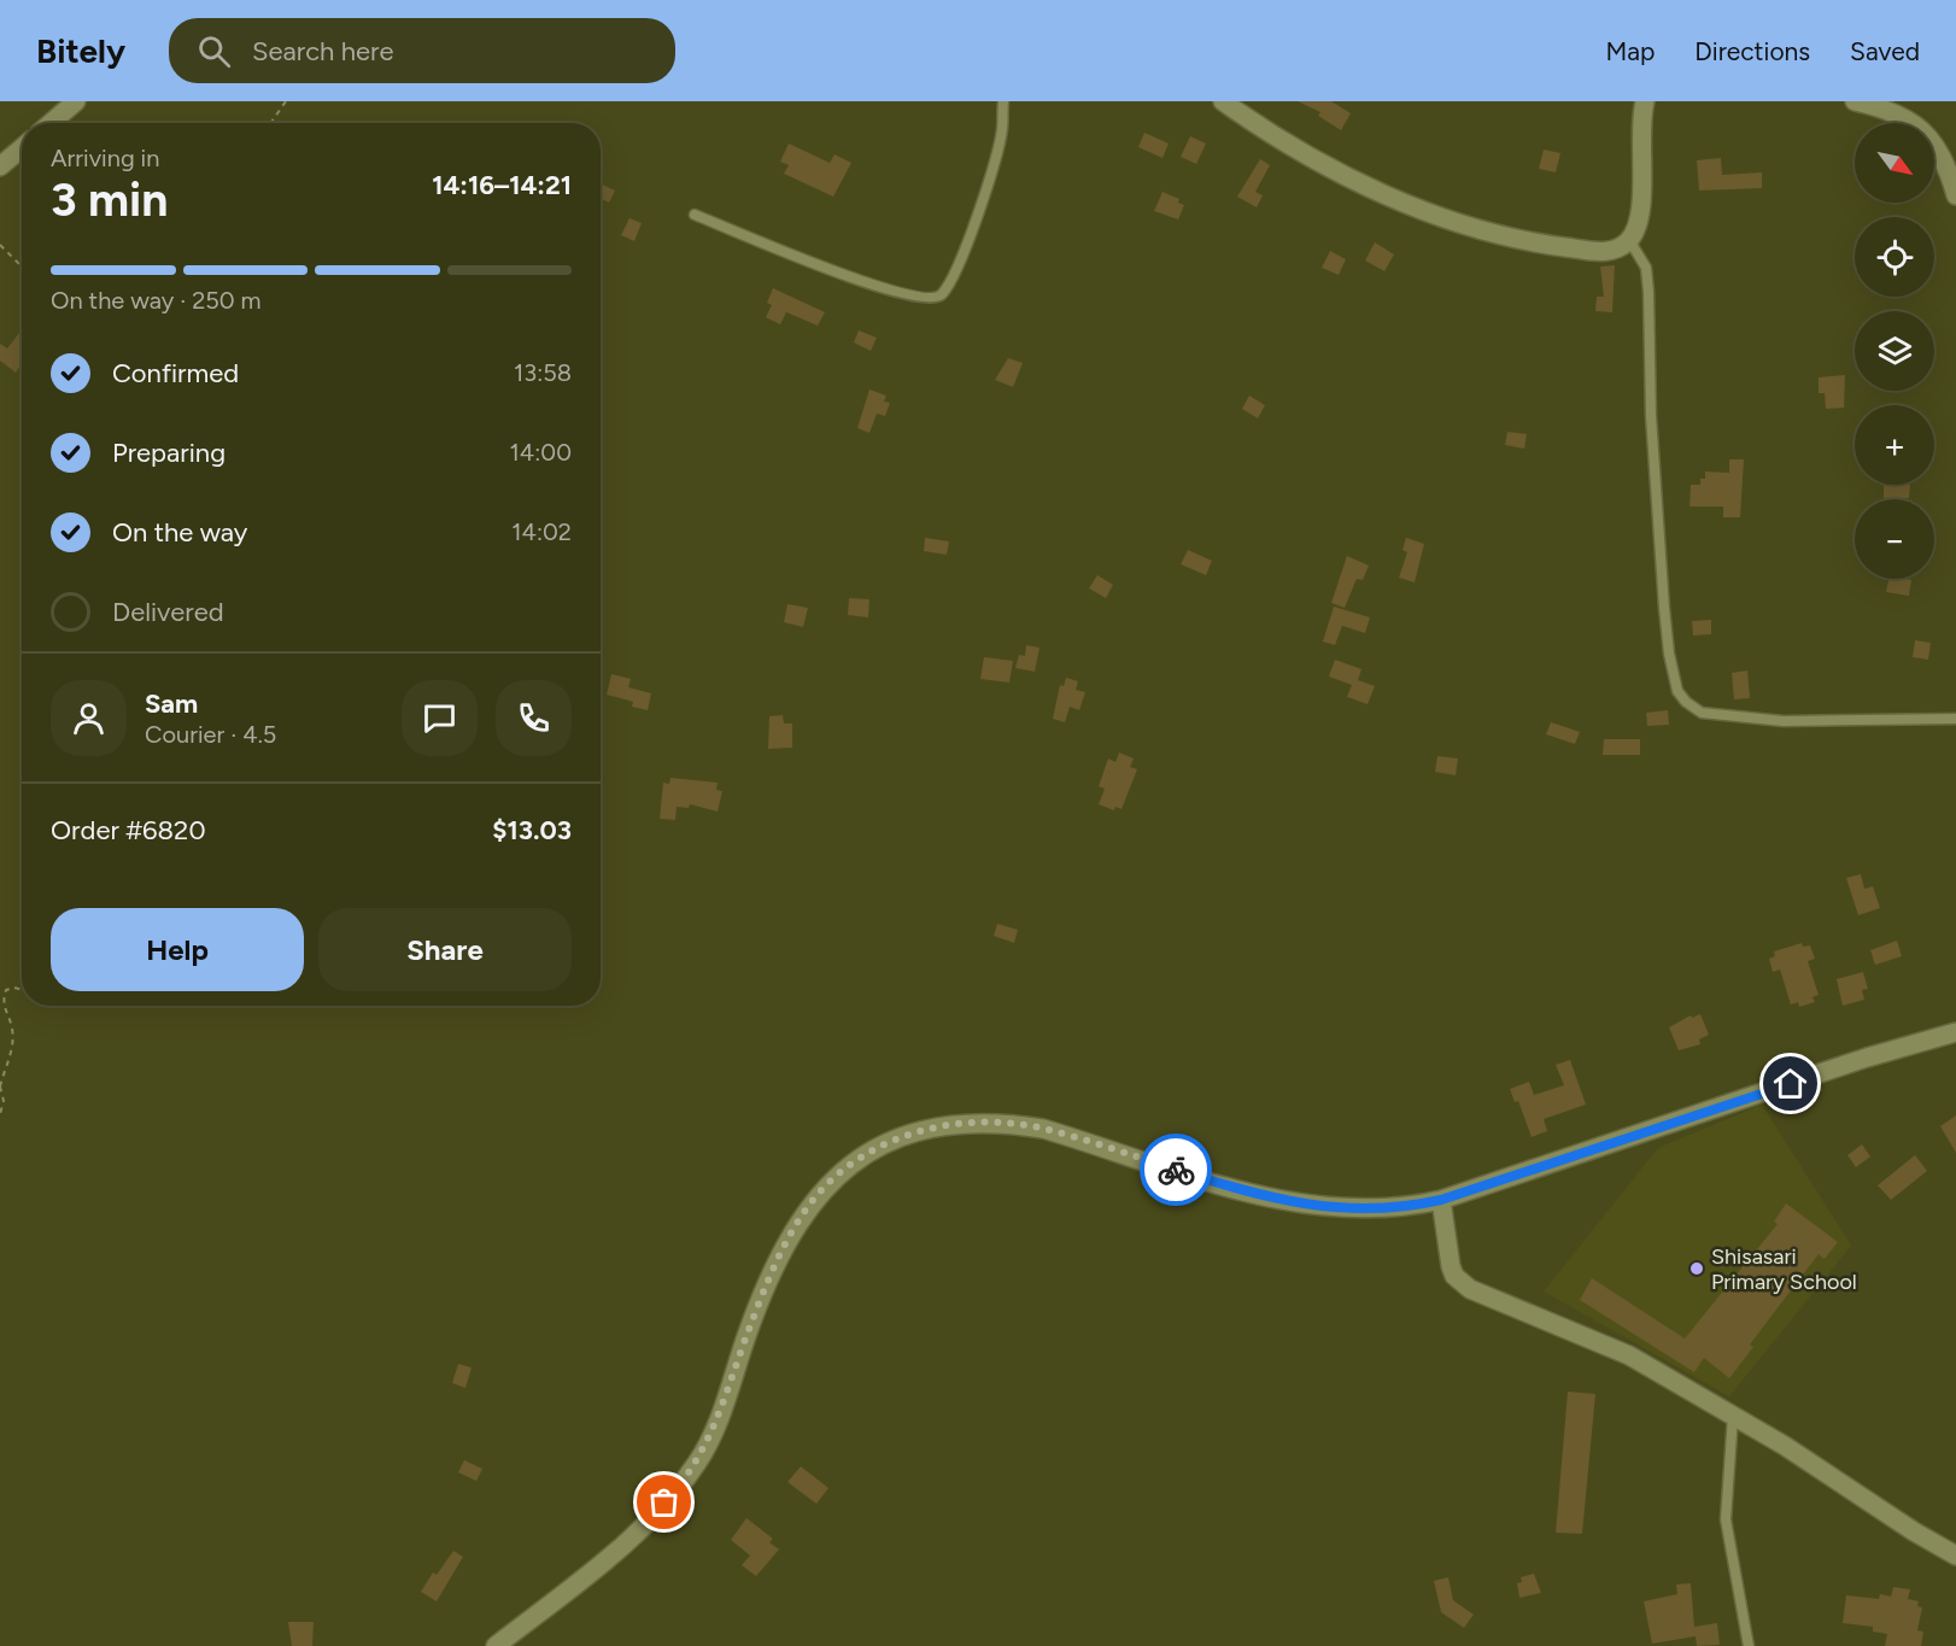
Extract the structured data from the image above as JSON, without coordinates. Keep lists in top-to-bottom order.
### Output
{
  "places": ["Shisasari Primary School"],
  "north": "bottom right",
  "page": {
    "header": "Bitely",
    "search": "Search here",
    "nav": ["Map", "Directions", "Saved"],
    "map_buttons": ["+", "−"],
    "heading": ["3 min", "Arriving in", "14:16–14:21"],
    "panel": [
      "Sam",
      "Courier · 4.5",
      "Order #6820",
      "$13.03"
    ],
    "bar": "On the way · 250 m",
    "list": [
      ["Confirmed", "13:58"],
      ["Preparing", "14:00"],
      ["On the way", "14:02"],
      "Delivered"
    ],
    "buttons": ["Help", "Share"]
  }
}
